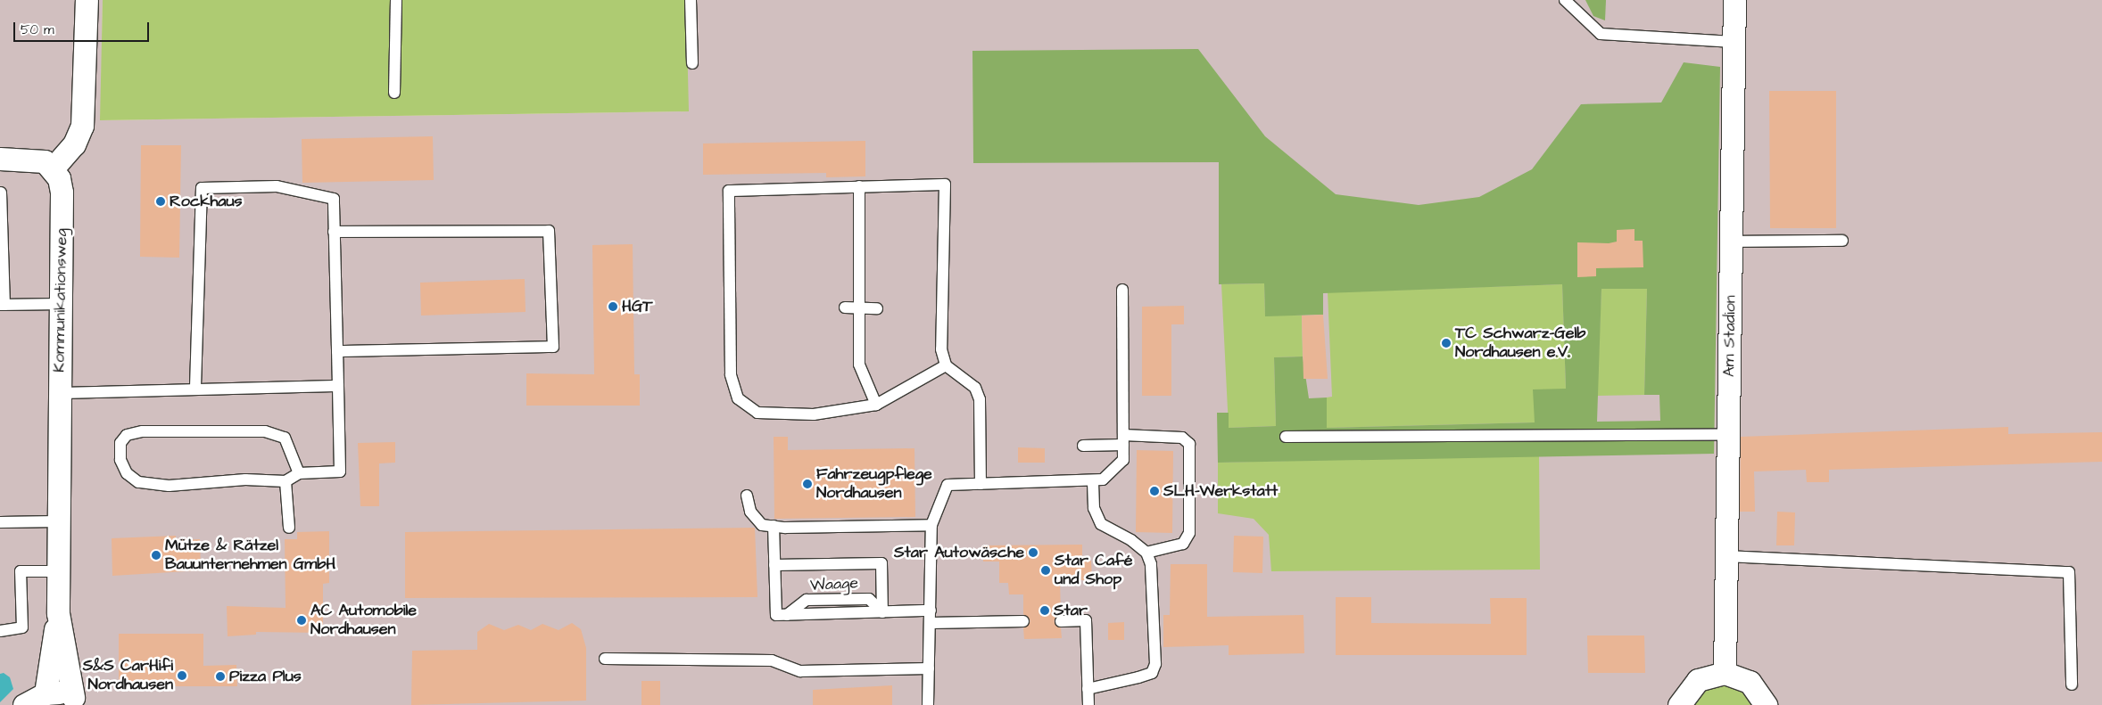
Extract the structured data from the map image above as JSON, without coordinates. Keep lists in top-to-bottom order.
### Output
{
  "streets": {
    "street": ["Kommunikationsweg", "Am Stadion"]
  },
  "places": [
    "Rockhaus",
    "HGT",
    "TC Schwarz-Gelb Nordhausen e.V.",
    "Fahrzeugpflege Nordhausen",
    "SLH-Werkstatt",
    "Star Autowäsche",
    "Mütze & Rätzel Bauunternehmen GmbH",
    "Star Café und Shop",
    "Star",
    "AC Automobile Nordhausen",
    "S&S CarHifi Nordhausen",
    "Pizza Plus"
  ],
  "scale_bar": "50 m"
}
